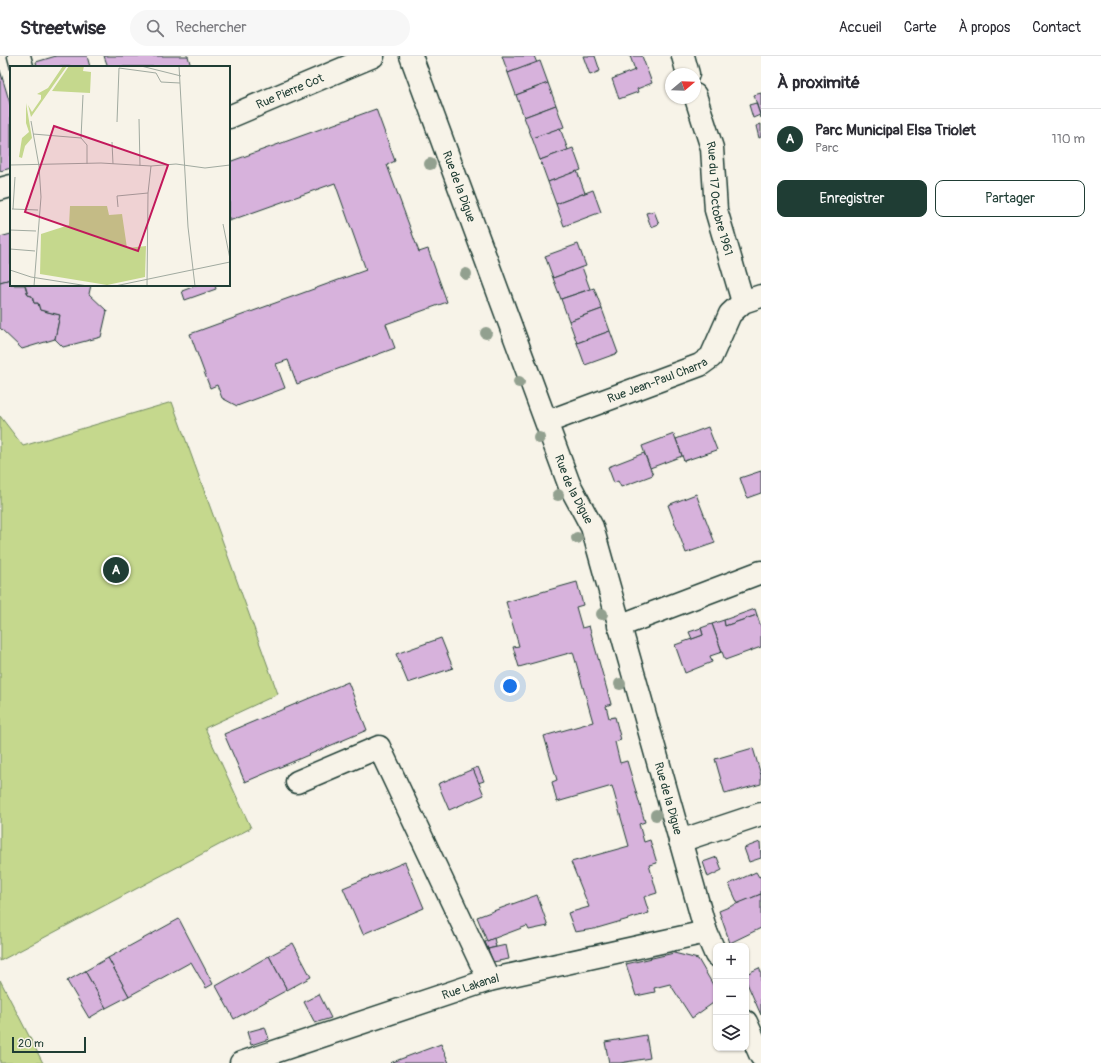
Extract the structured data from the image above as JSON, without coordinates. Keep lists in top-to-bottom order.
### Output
{
  "streets": {
    "street": [
      "Rue Pierre Cot",
      "Rue de la Digue",
      "Rue du 17 Octobre 1961",
      "Rue Jean-Paul Charra",
      "Rue Lakanal"
    ]
  },
  "crossings": [
    ["Rue de la Digue", "Rue Jean-Paul Charra"],
    ["Rue de la Digue", "Rue Lakanal"],
    ["Rue du 17 Octobre 1961", "Rue Jean-Paul Charra"]
  ],
  "scale_bar": "20 m",
  "north": "right",
  "page": {
    "header": "Streetwise",
    "search": "Rechercher",
    "nav": [
      "Accueil",
      "Carte",
      "À propos",
      "Contact"
    ],
    "heading": "À proximité",
    "list": [
      {
        "mark": "A",
        "name": "Parc Municipal Elsa Triolet",
        "note": "Parc",
        "value": "110 m"
      }
    ],
    "buttons": ["Enregistrer", "Partager"],
    "pins": "A",
    "map_buttons": ["+", "−"],
    "scale": "20 m"
  }
}
